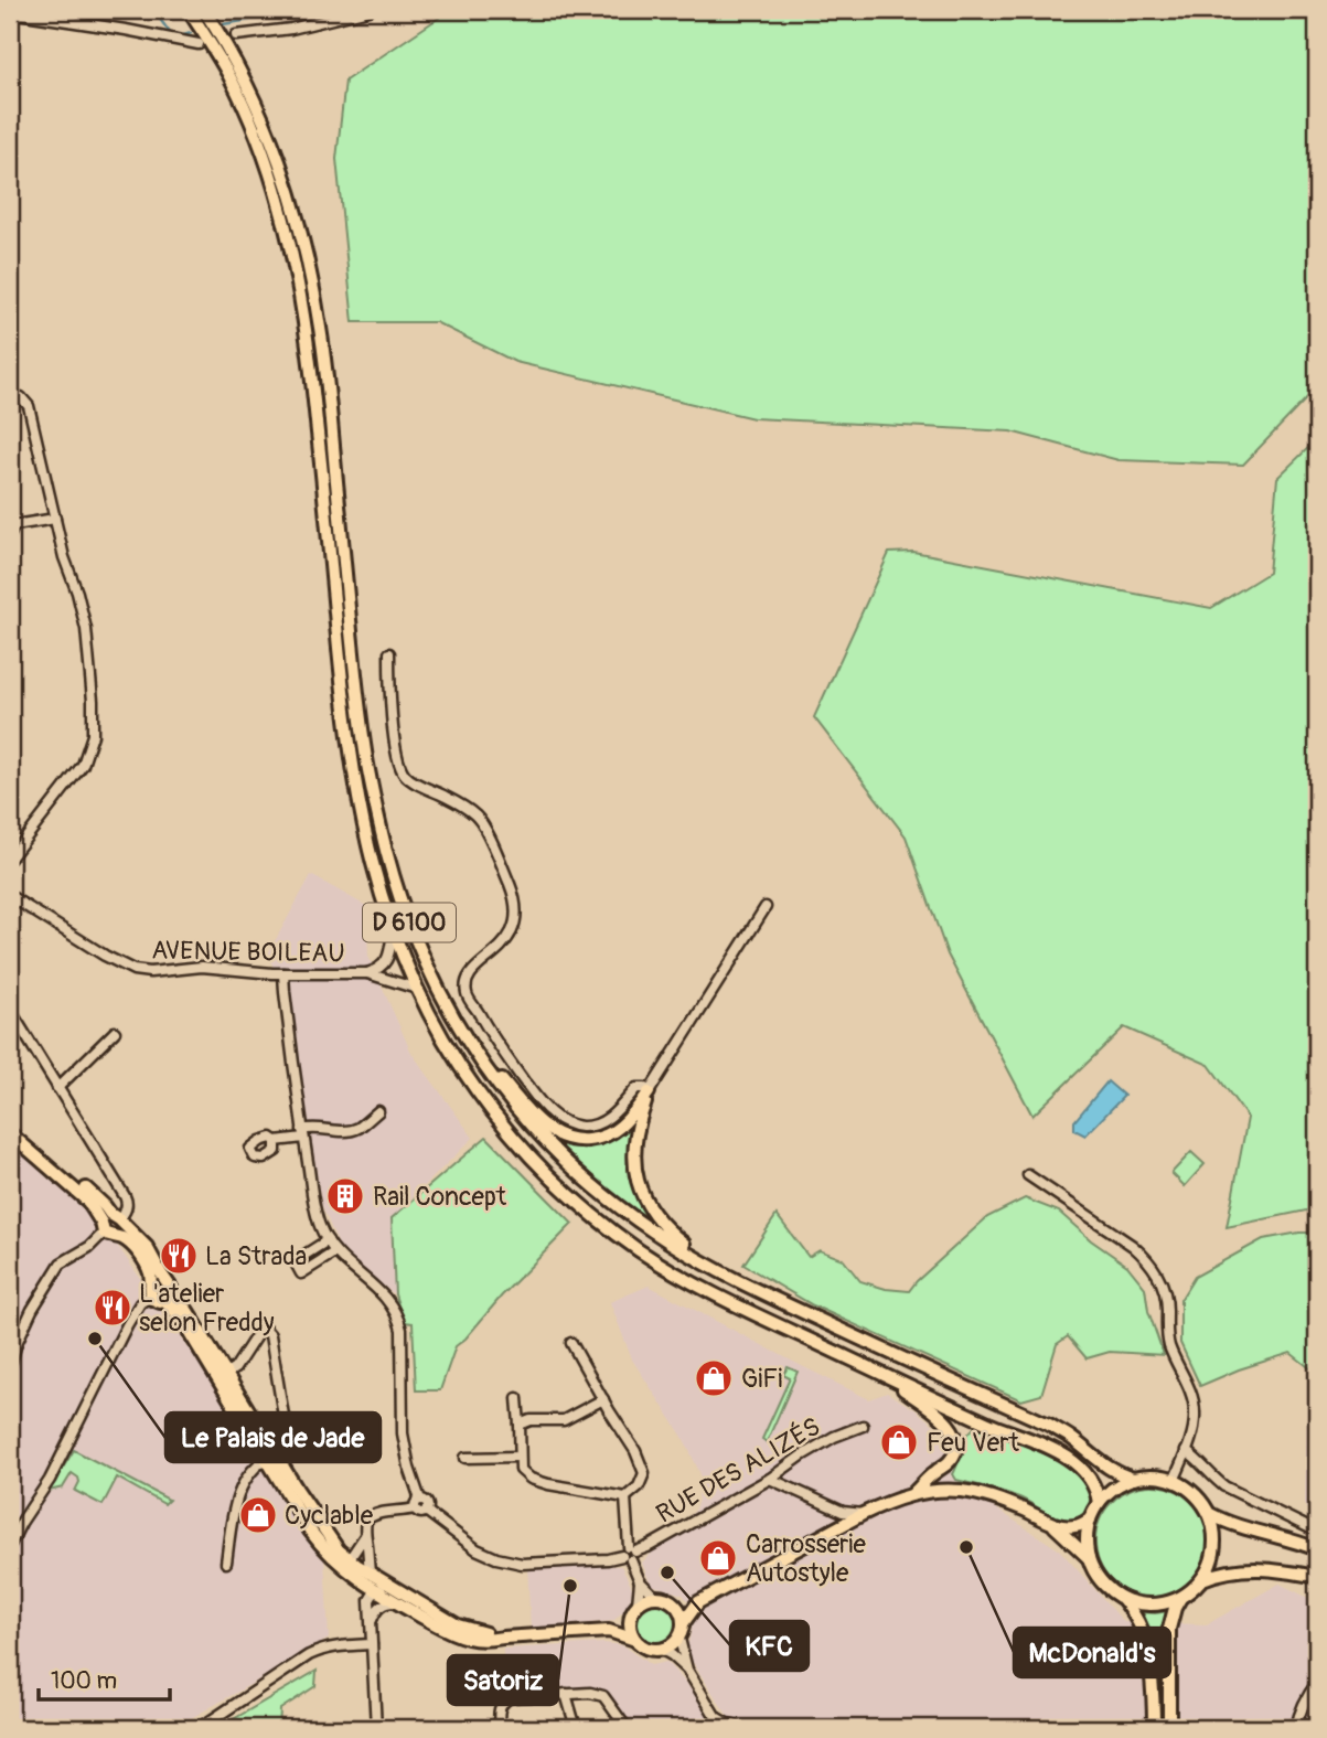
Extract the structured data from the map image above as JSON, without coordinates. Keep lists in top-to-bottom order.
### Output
{
  "streets": {
    "main road": ["D 6100"],
    "street": ["AVENUE BOILEAU", "RUE DES ALIZÉS"]
  },
  "crossings": [
    ["D 6100", "AVENUE BOILEAU"]
  ],
  "places": {
    "building": ["Rail Concept"],
    "restaurant": ["La Strada", "L'atelier selon Freddy"],
    "other": [
      "Le Palais de Jade",
      "McDonald's",
      "KFC",
      "Satoriz"
    ],
    "shop": [
      "GiFi",
      "Feu Vert",
      "Cyclable",
      "Carrosserie Autostyle"
    ]
  },
  "scale_bar": "100 m"
}
